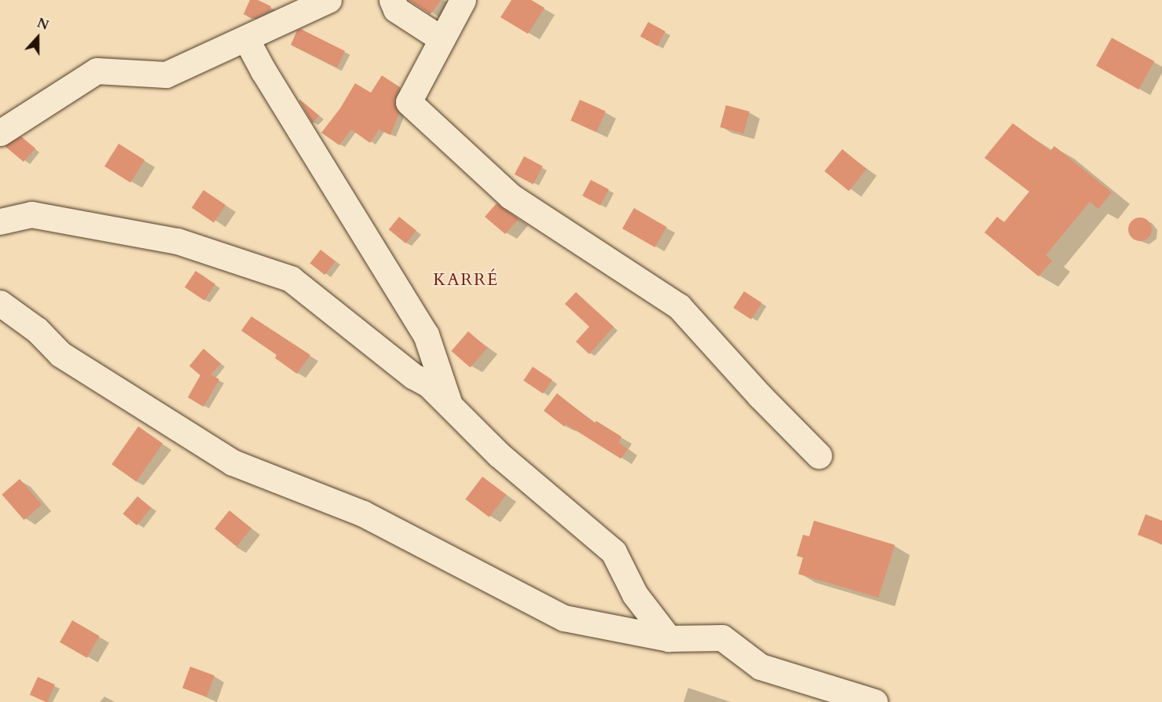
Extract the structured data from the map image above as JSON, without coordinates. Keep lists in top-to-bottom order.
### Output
{
  "districts": ["KARRÉ"],
  "north": "top"
}
